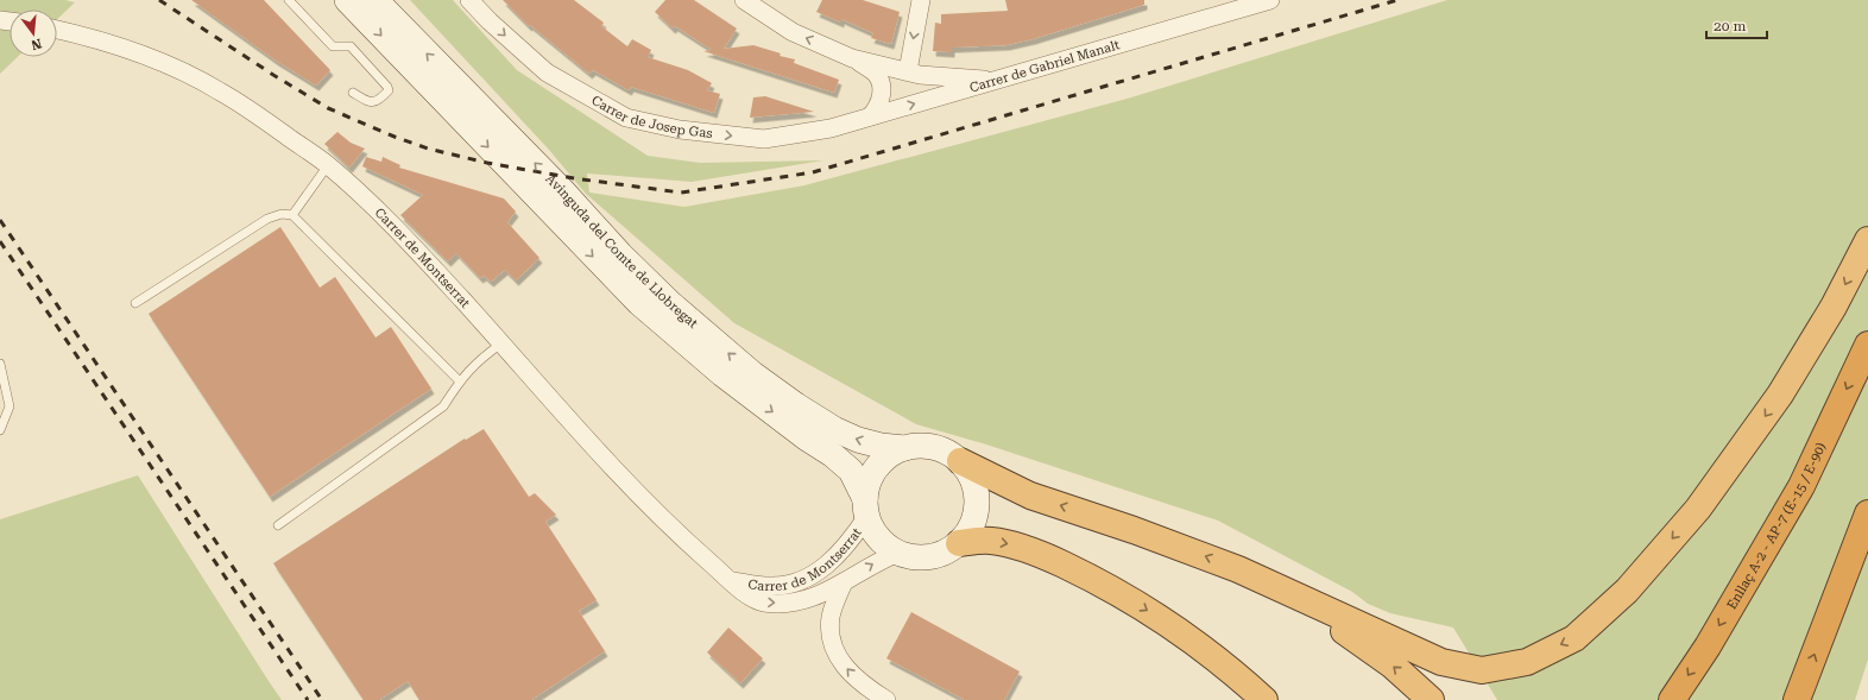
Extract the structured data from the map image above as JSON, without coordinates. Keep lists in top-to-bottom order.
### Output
{
  "streets": {
    "highway": ["Enllaç A-2 - AP-7 (E-15 / E-90)"],
    "main road": ["Avinguda del Comte de Llobregat"],
    "street": ["Carrer de Gabriel Manalt", "Carrer de Josep Gas", "Carrer de Montserrat"]
  },
  "crossings": [
    ["Carrer de Gabriel Manalt", "Carrer de Josep Gas"],
    ["Avinguda del Comte de Llobregat", "Carrer de Montserrat"]
  ],
  "one_way": ["Carrer de Josep Gas"],
  "scale_bar": "20 m",
  "north": "bottom"
}
